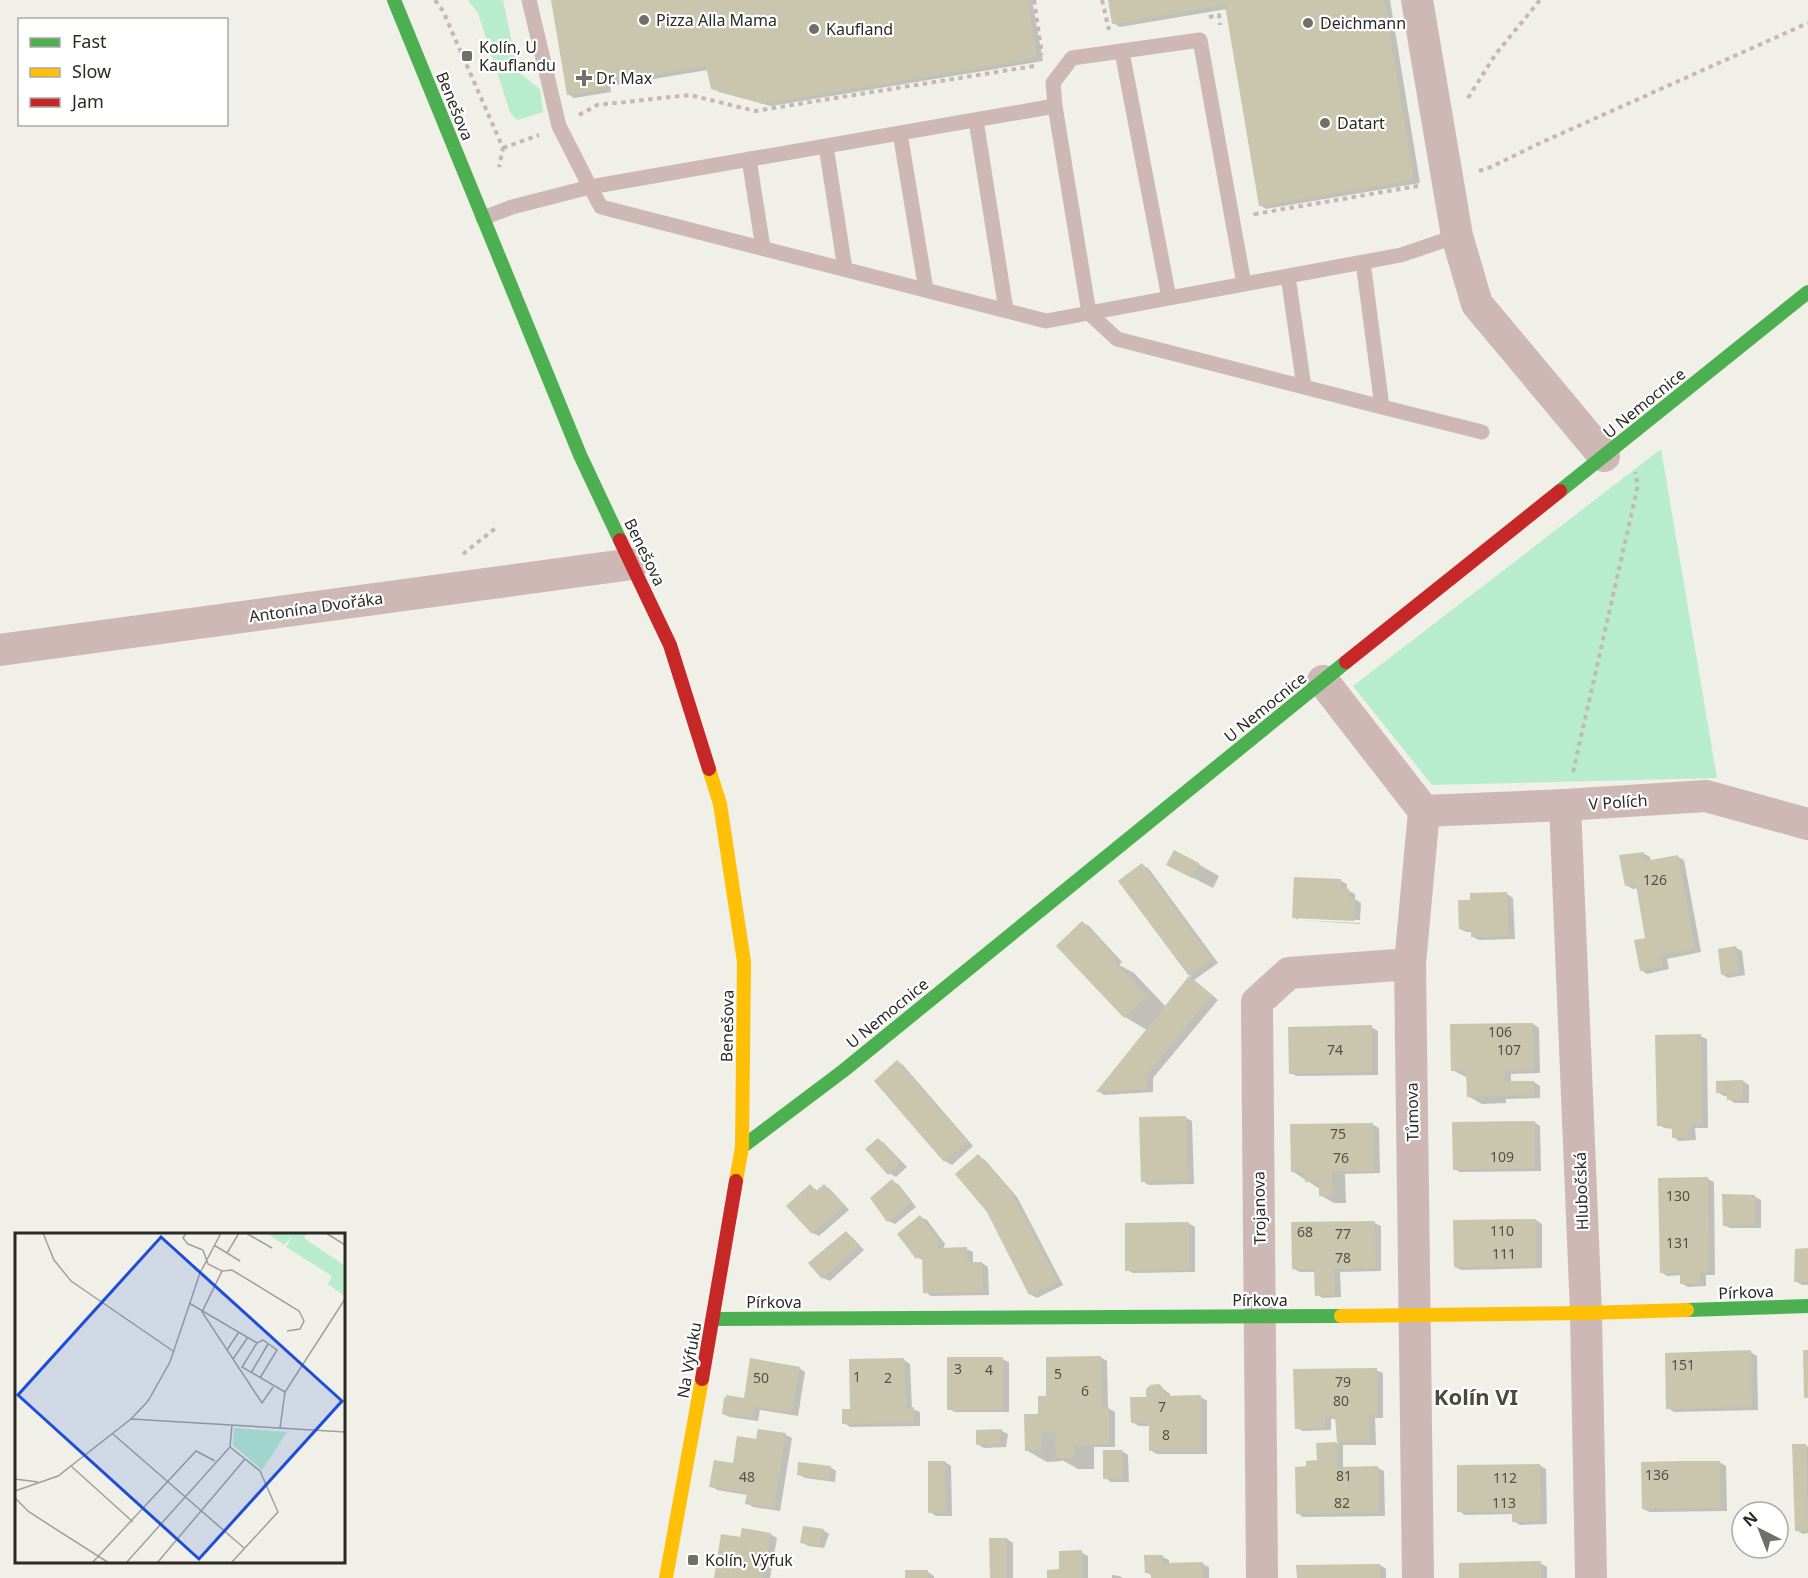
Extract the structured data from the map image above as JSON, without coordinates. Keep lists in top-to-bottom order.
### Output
{
  "streets": {
    "street": [
      "Benešova",
      "U Nemocnice",
      "Antonína Dvořáka",
      "V Polích",
      "Tůmova",
      "Hlubočská",
      "Trojanova",
      "Pírkova",
      "Na Výfuku"
    ]
  },
  "crossings": [
    ["Benešova", "U Nemocnice"],
    ["Benešova", "Antonína Dvořáka"],
    ["Benešova", "Na Výfuku"],
    ["U Nemocnice", "Na Výfuku"],
    ["V Polích", "Tůmova"],
    ["V Polích", "Hlubočská"],
    ["Tůmova", "Trojanova"],
    ["Tůmova", "Pírkova"],
    ["Hlubočská", "Pírkova"],
    ["Trojanova", "Pírkova"],
    ["Pírkova", "Na Výfuku"]
  ],
  "districts": ["Kolín VI"],
  "places": {
    "other": [
      "Pizza Alla Mama",
      "Deichmann",
      "Kaufland",
      "Datart"
    ],
    "transit": ["Kolín, U Kauflandu", "Kolín, Výfuk"],
    "health": ["Dr. Max"]
  },
  "house_numbers": [
    "126",
    "106",
    "74",
    "107",
    "75",
    "109",
    "76",
    "130",
    "110",
    "68",
    "77",
    "131",
    "111",
    "78",
    "151",
    "3",
    "4",
    "5",
    "1",
    "50",
    "2",
    "79",
    "6",
    "80",
    "7",
    "8",
    "136",
    "81",
    "48",
    "112",
    "82",
    "113"
  ],
  "legend": ["Fast", "Slow", "Jam"],
  "north": "top left"
}
